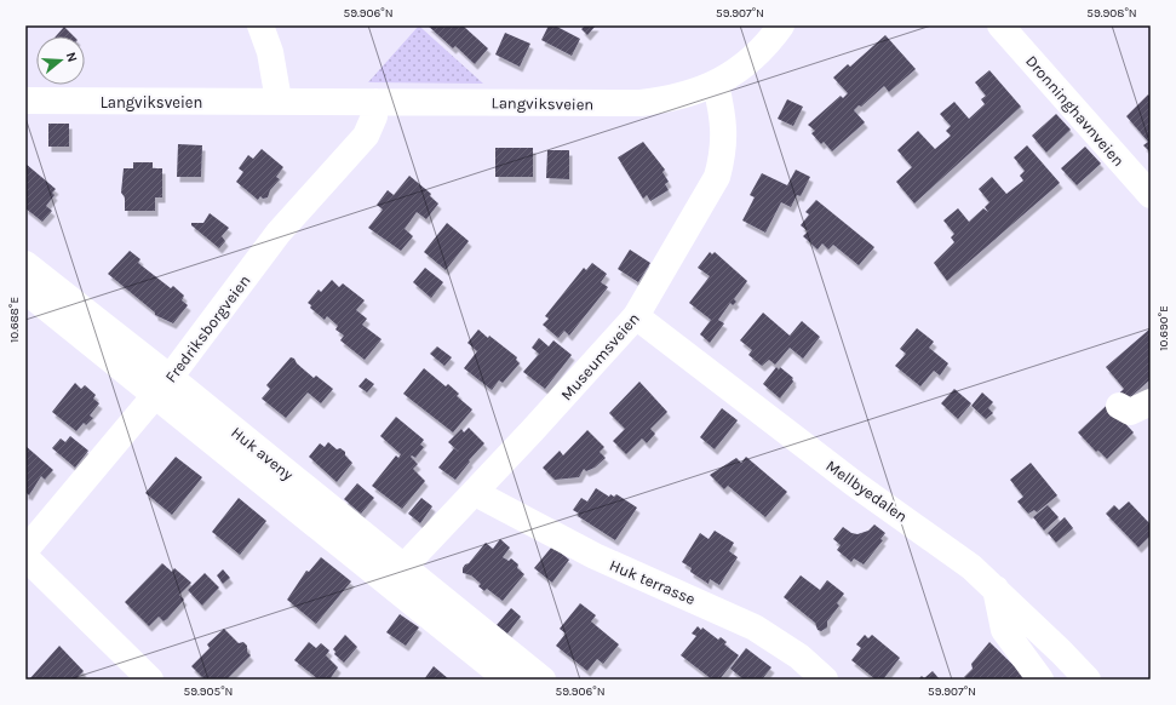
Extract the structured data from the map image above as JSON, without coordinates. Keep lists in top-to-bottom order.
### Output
{
  "streets": {
    "street": [
      "Langviksveien",
      "Dronninghavnveien",
      "Fredriksborgveien",
      "Museumsveien",
      "Huk aveny",
      "Mellbyedalen",
      "Huk terrasse"
    ]
  },
  "crossings": [
    ["Langviksveien", "Fredriksborgveien"],
    ["Langviksveien", "Museumsveien"],
    ["Fredriksborgveien", "Huk aveny"],
    ["Museumsveien", "Huk aveny"],
    ["Museumsveien", "Mellbyedalen"],
    ["Museumsveien", "Huk terrasse"]
  ],
  "north": "right",
  "coordinates": [
    "59.906°N",
    "59.907°N",
    "59.908°N",
    "10.688°E",
    "10.690°E",
    "59.905°N"
  ]
}
